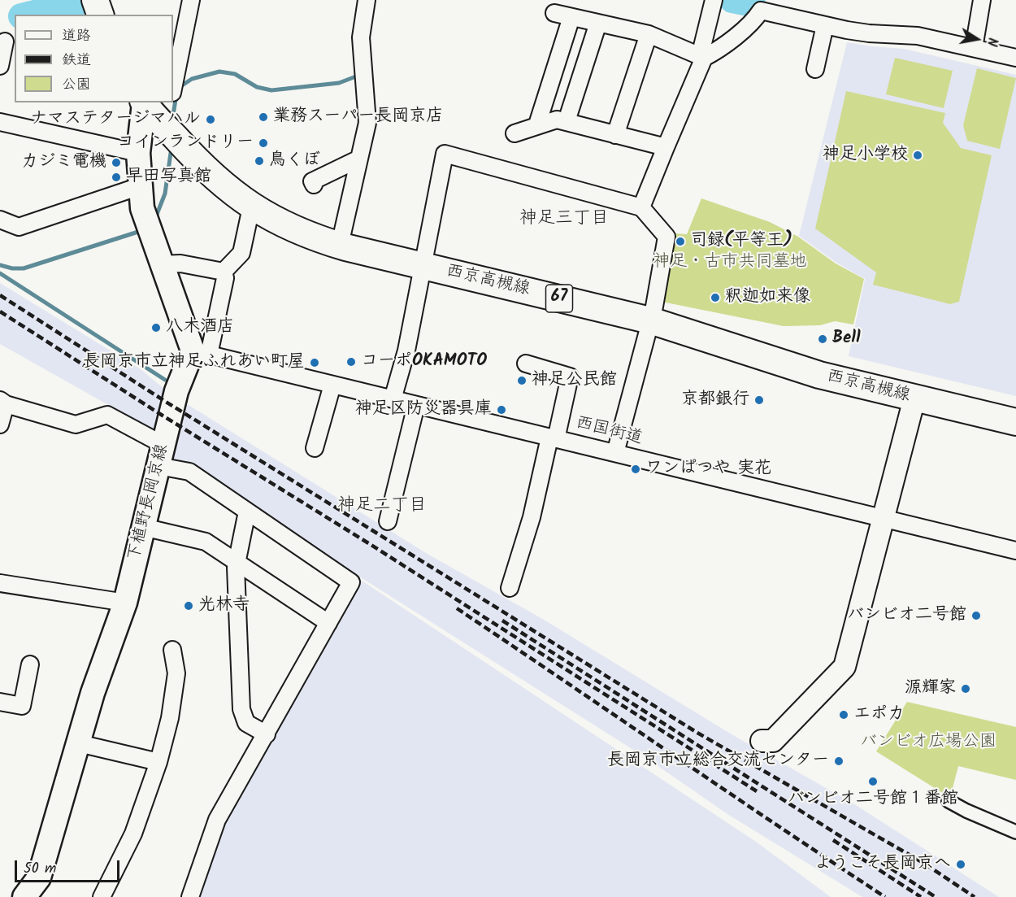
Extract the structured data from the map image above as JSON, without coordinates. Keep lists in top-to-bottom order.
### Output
{
  "streets": {
    "main road": ["西京高槻線", "67", "下植野長岡京線"],
    "street": ["西国街道"]
  },
  "crossings": [
    ["西国街道", "下植野長岡京線"]
  ],
  "districts": ["神足三丁目", "神足二丁目"],
  "parks": ["神足・古市共同墓地", "バンビオ広場公園"],
  "places": [
    "業務スーパー長岡京店",
    "ナマステタージマハル",
    "コインランドリー",
    "神足小学校",
    "鳥くぼ",
    "カジミ電機",
    "早田写真館",
    "司録(平等王)",
    "釈迦如来像",
    "八木酒店",
    "Bell",
    "コーポOKAMOTO",
    "長岡京市立神足ふれあい町屋",
    "神足公民館",
    "京都銀行",
    "神足区防災器具庫",
    "ワンぱつや 実花",
    "光林寺",
    "バンビオ二号館",
    "源輝家",
    "エポカ",
    "長岡京市立総合交流センター",
    "バンビオ二号館１番館",
    "ようこそ長岡京へ"
  ],
  "legend": ["道路", "鉄道", "公園"],
  "scale_bar": "50 m",
  "north": "right"
}
